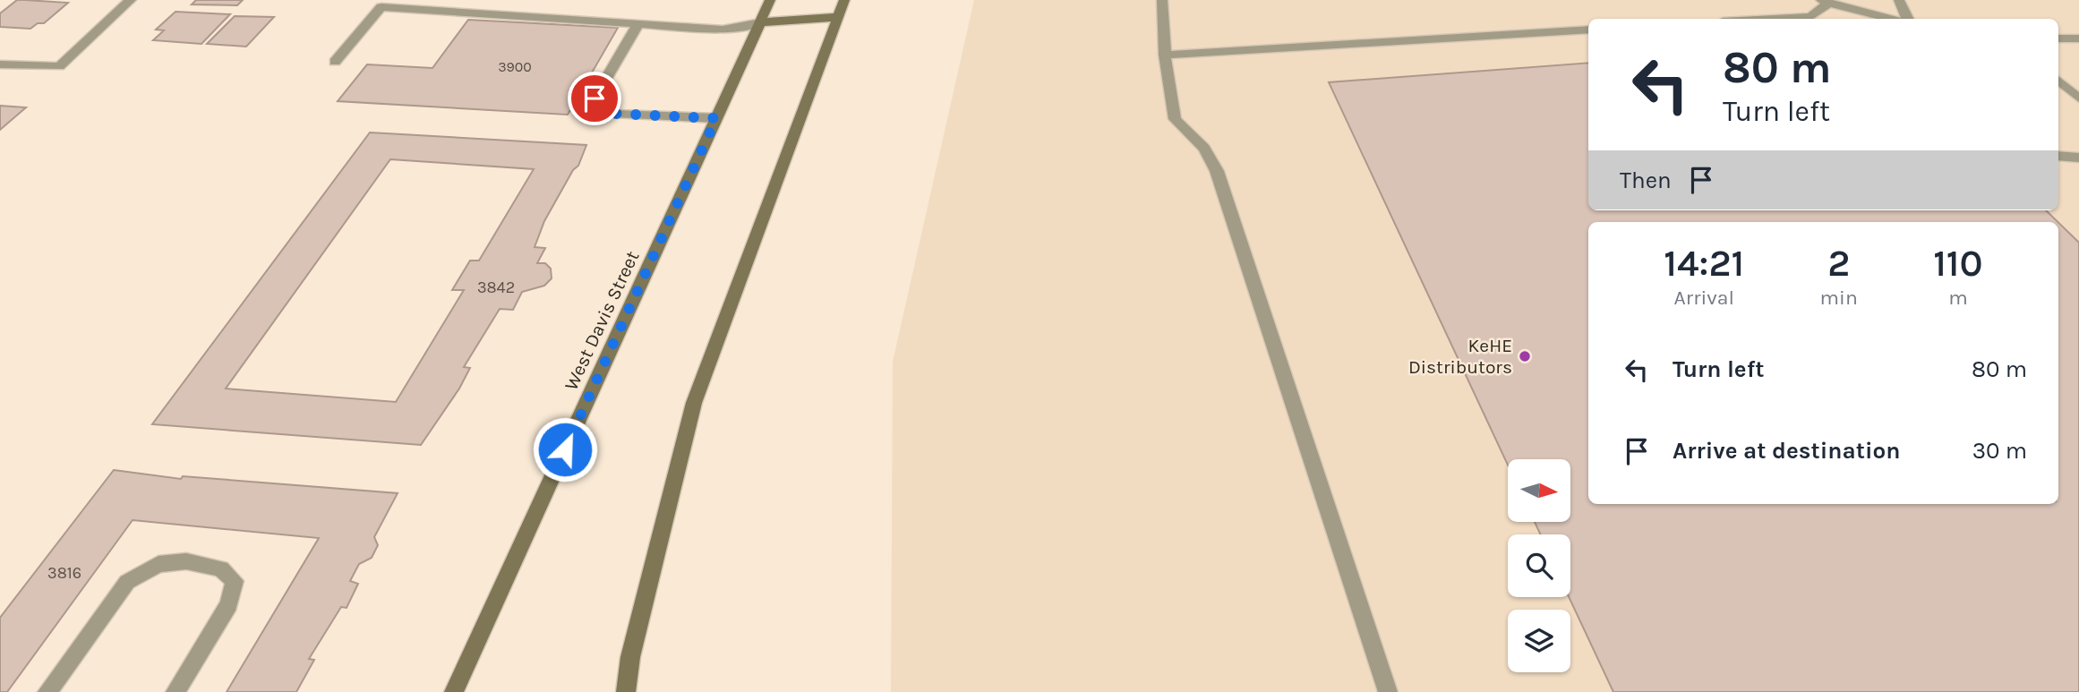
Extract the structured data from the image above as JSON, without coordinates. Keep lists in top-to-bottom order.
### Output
{
  "streets": {
    "main road": ["West Davis Street"]
  },
  "places": ["KeHE Distributors"],
  "house_numbers": ["3900", "3842", "3816"],
  "north": "right",
  "page": {
    "turn": ["80 m", "Turn left"],
    "then": "Then",
    "eta": [
      "14:21",
      "Arrival",
      "2",
      "min",
      "110",
      "m"
    ],
    "list": [
      {
        "name": "Turn left",
        "value": "80 m"
      },
      {
        "name": "Arrive at destination",
        "value": "30 m"
      }
    ]
  }
}
